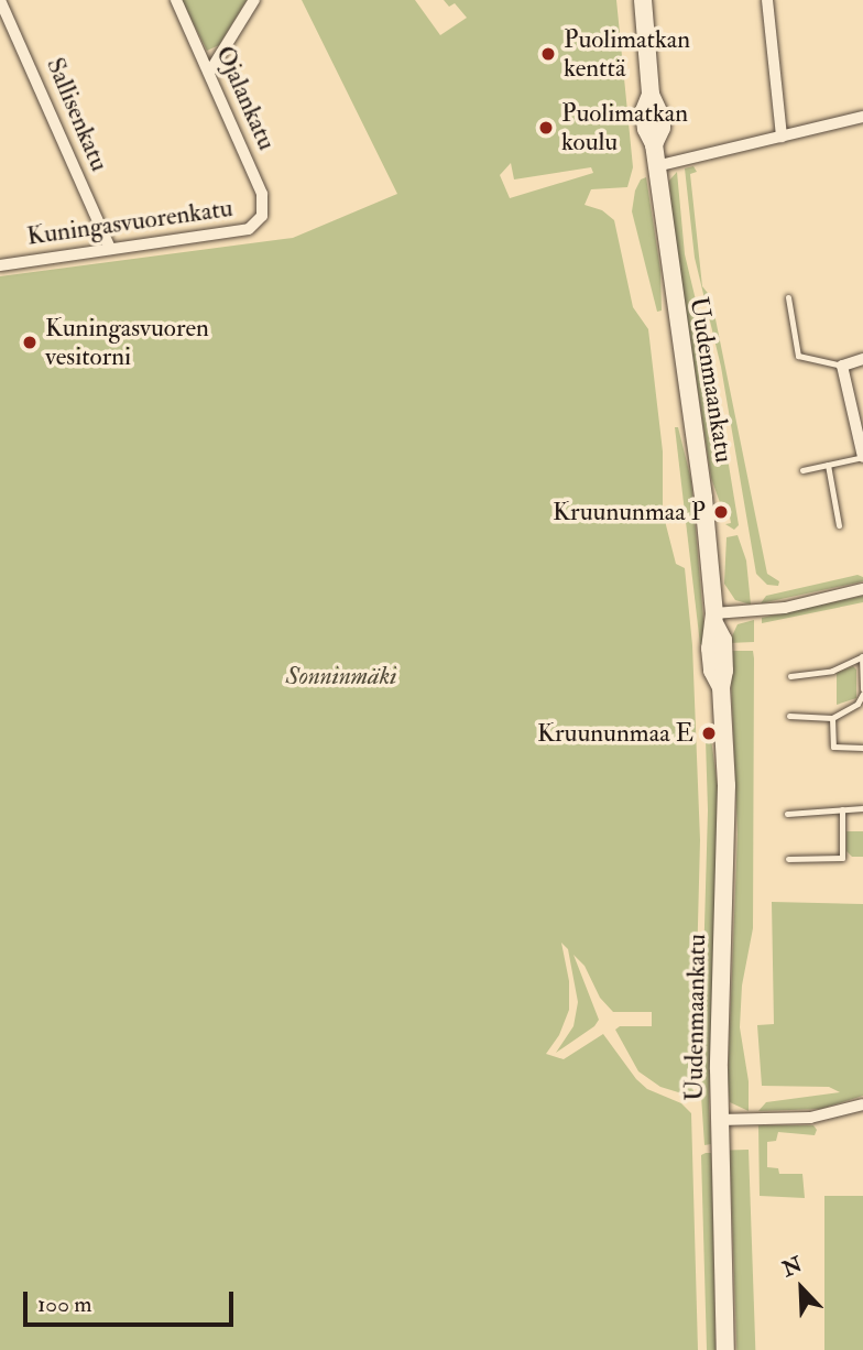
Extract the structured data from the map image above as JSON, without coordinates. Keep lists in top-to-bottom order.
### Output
{
  "streets": {
    "main road": ["Uudenmaankatu"],
    "street": ["Ojalankatu", "Sallisenkatu", "Kuningasvuorenkatu"]
  },
  "crossings": [
    ["Ojalankatu", "Kuningasvuorenkatu"],
    ["Sallisenkatu", "Kuningasvuorenkatu"]
  ],
  "parks": ["Sonninmäki"],
  "places": [
    "Puolimatkan kenttä",
    "Puolimatkan koulu",
    "Kuningasvuoren vesitorni",
    "Kruununmaa P",
    "Kruununmaa E"
  ],
  "scale_bar": "100 m",
  "north": "top left"
}
